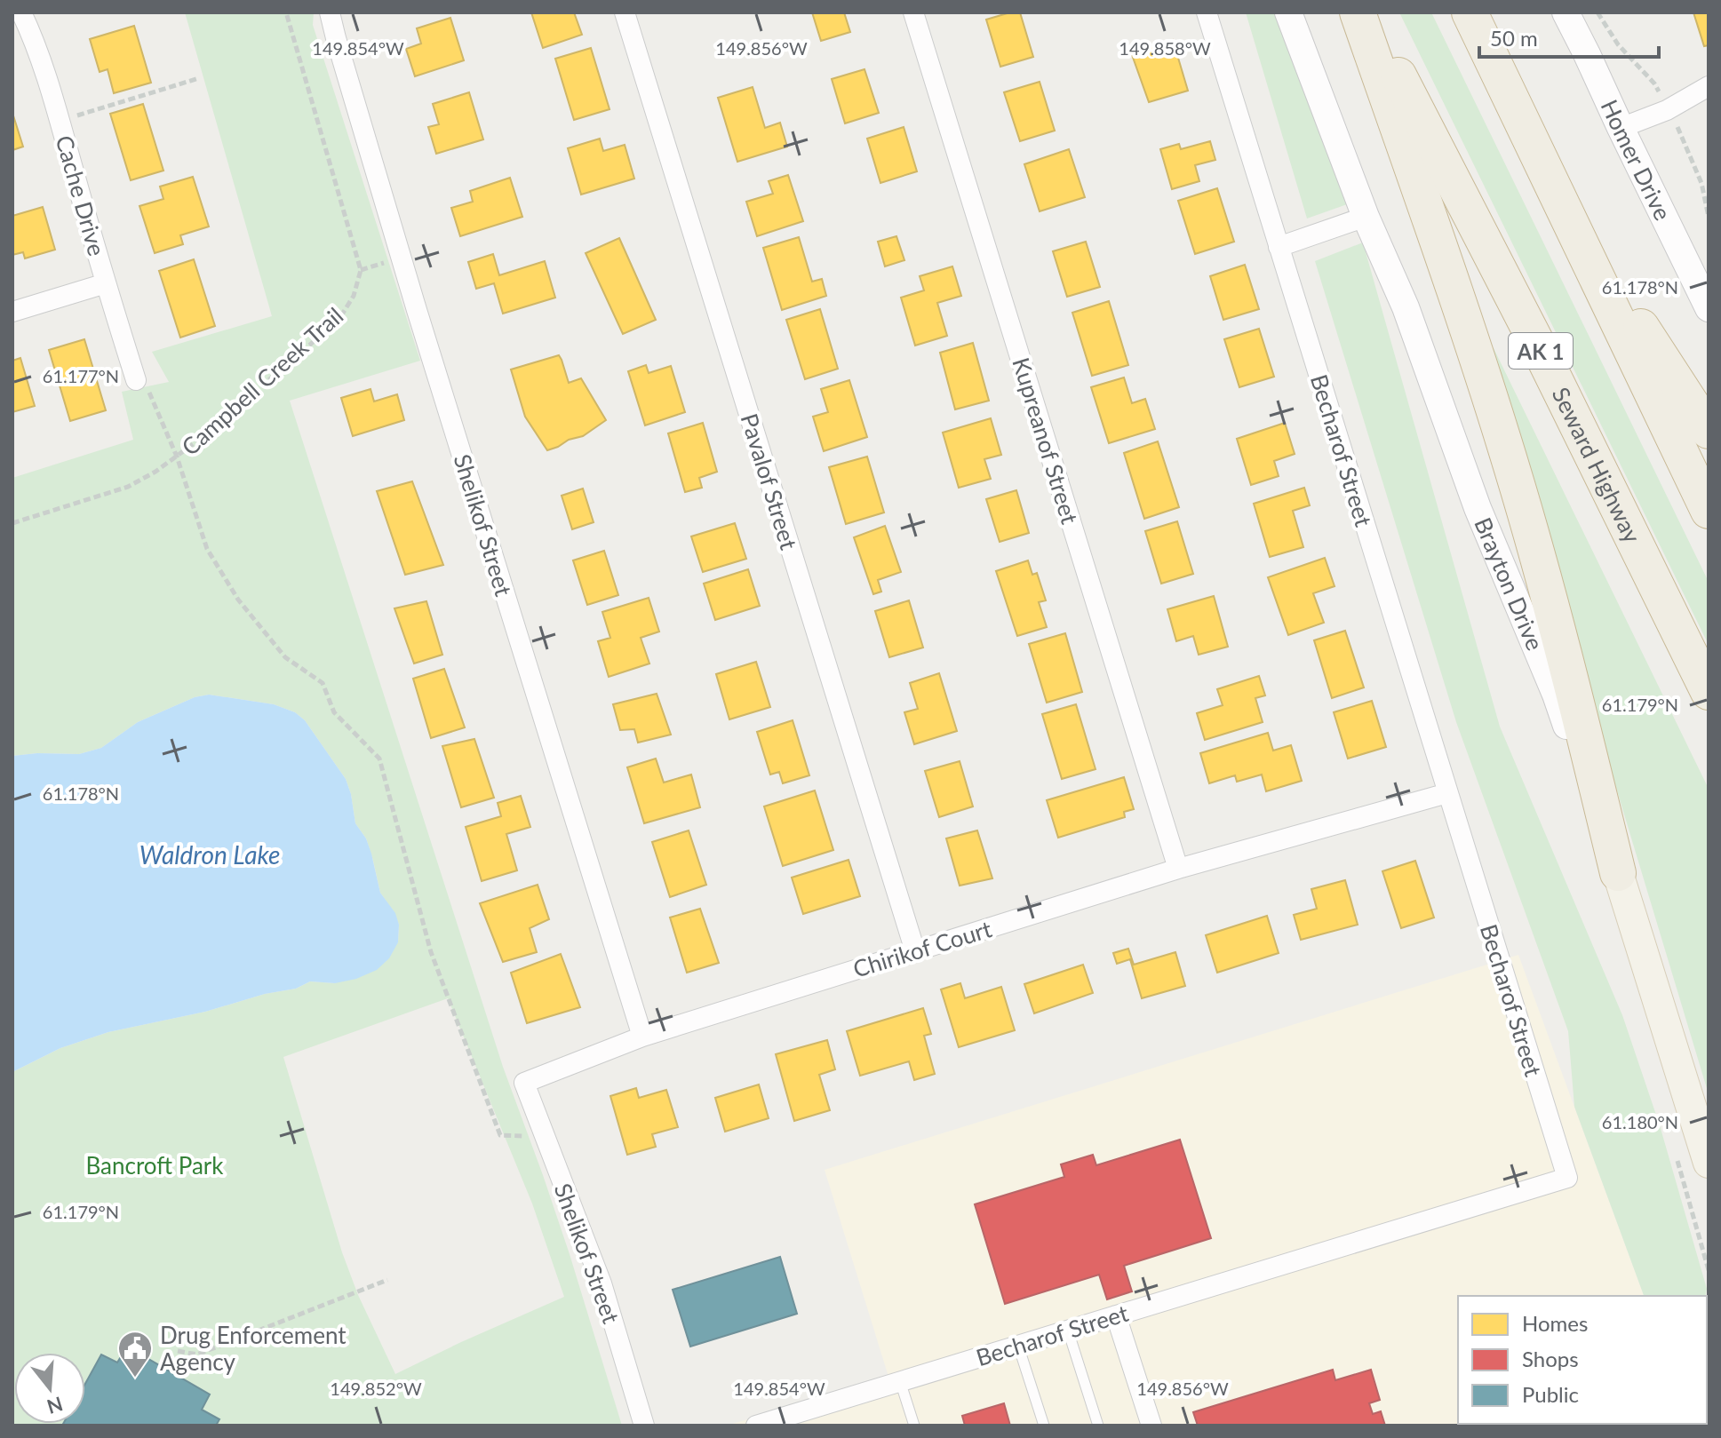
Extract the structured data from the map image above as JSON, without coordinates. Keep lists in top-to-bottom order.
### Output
{
  "streets": {
    "highway": ["AK 1", "Seward Highway"],
    "main road": ["Homer Drive", "Brayton Drive"],
    "street": [
      "Cache Drive",
      "Kupreanof Street",
      "Becharof Street",
      "Pavalof Street",
      "Shelikof Street",
      "Chirikof Court"
    ],
    "path": ["Campbell Creek Trail"]
  },
  "crossings": [
    ["Kupreanof Street", "Chirikof Court"],
    ["Becharof Street", "Chirikof Court"],
    ["Pavalof Street", "Chirikof Court"],
    ["Shelikof Street", "Chirikof Court"]
  ],
  "water": ["Waldron Lake"],
  "parks": ["Bancroft Park"],
  "places": {
    "public building": ["Drug Enforcement Agency"]
  },
  "legend": ["Homes", "Shops", "Public"],
  "scale_bar": "50 m",
  "north": "bottom",
  "coordinates": [
    "149.854°W",
    "149.856°W",
    "149.858°W",
    "61.178°N",
    "61.177°N",
    "61.179°N",
    "61.180°N",
    "149.852°W"
  ]
}
